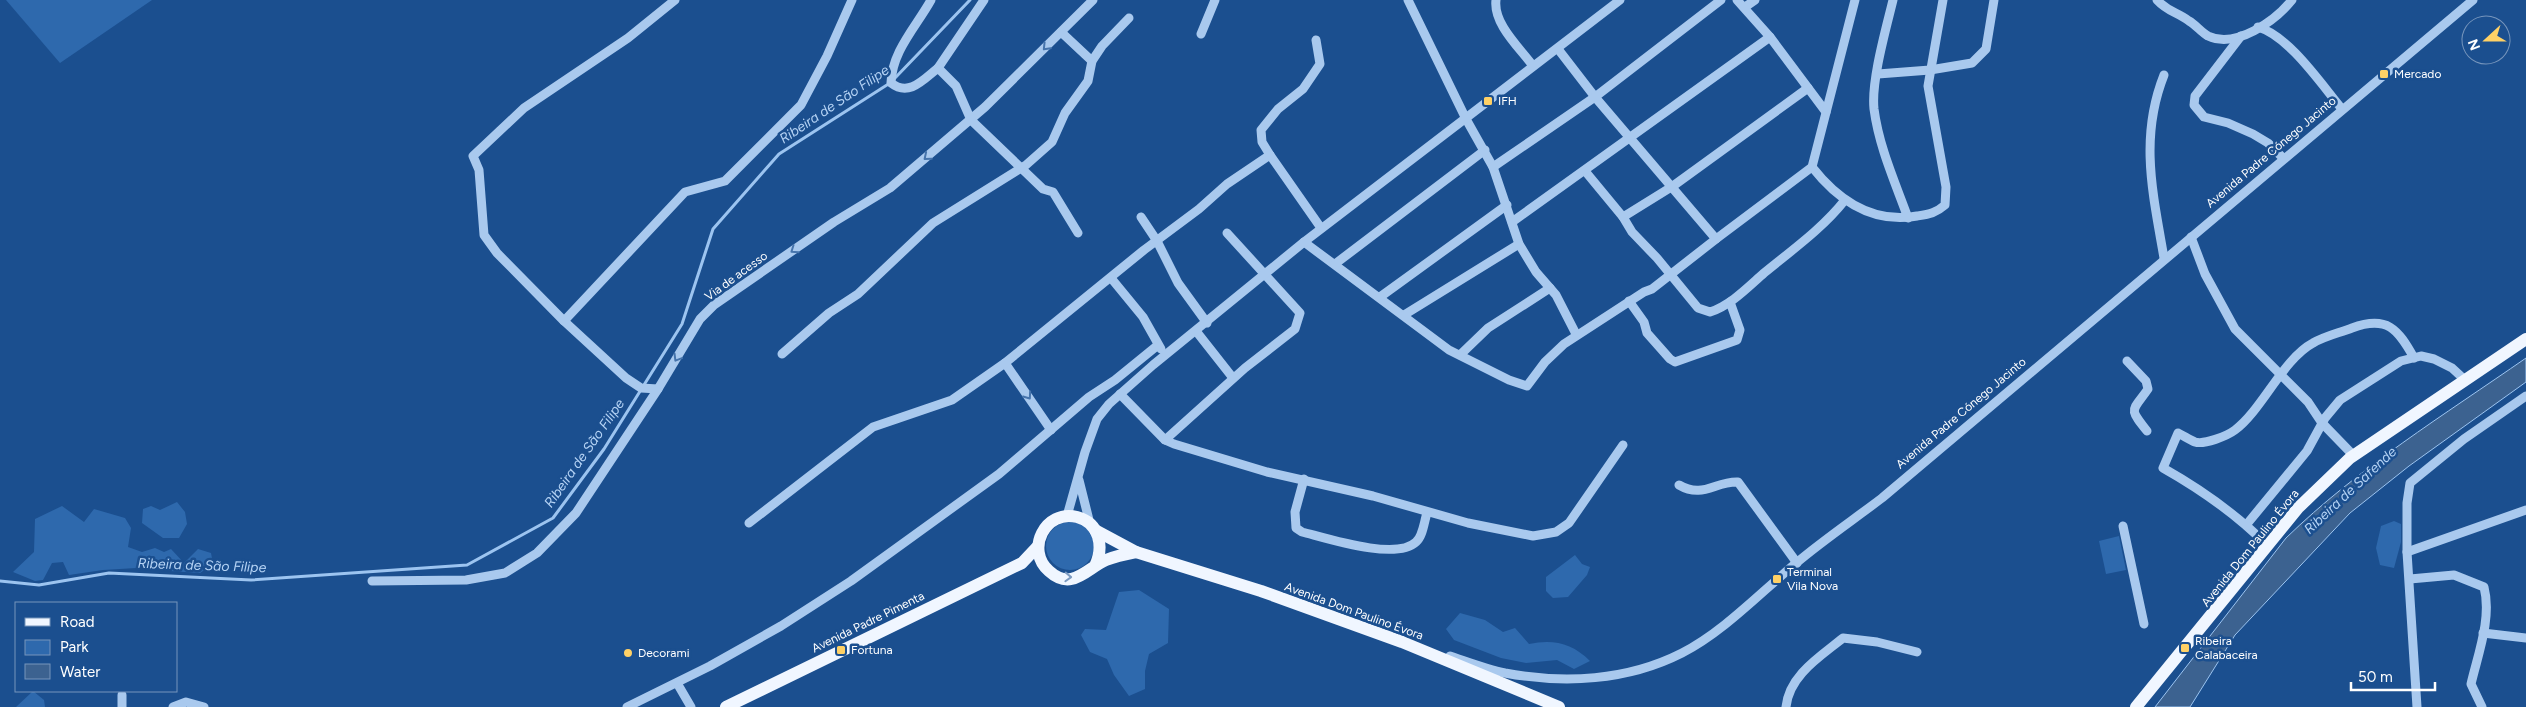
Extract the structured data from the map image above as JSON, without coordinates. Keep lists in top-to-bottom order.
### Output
{
  "streets": {
    "main road": ["Avenida Dom Paulino Évora", "Avenida Padre Pimenta"],
    "street": ["Avenida Padre Cónego Jacinto", "Via de acesso"]
  },
  "crossings": [
    ["Avenida Padre Cónego Jacinto", "Avenida Dom Paulino Évora"]
  ],
  "water": ["Ribeira de São Filipe", "Ribeira de Safende"],
  "places": {
    "transit": [
      "Mercado",
      "IFH",
      "Terminal Vila Nova",
      "Ribeira Calabaceira",
      "Fortuna"
    ],
    "other": ["Decorami"]
  },
  "legend": ["Road", "Park", "Water"],
  "scale_bar": "50 m",
  "north": "left"
}
